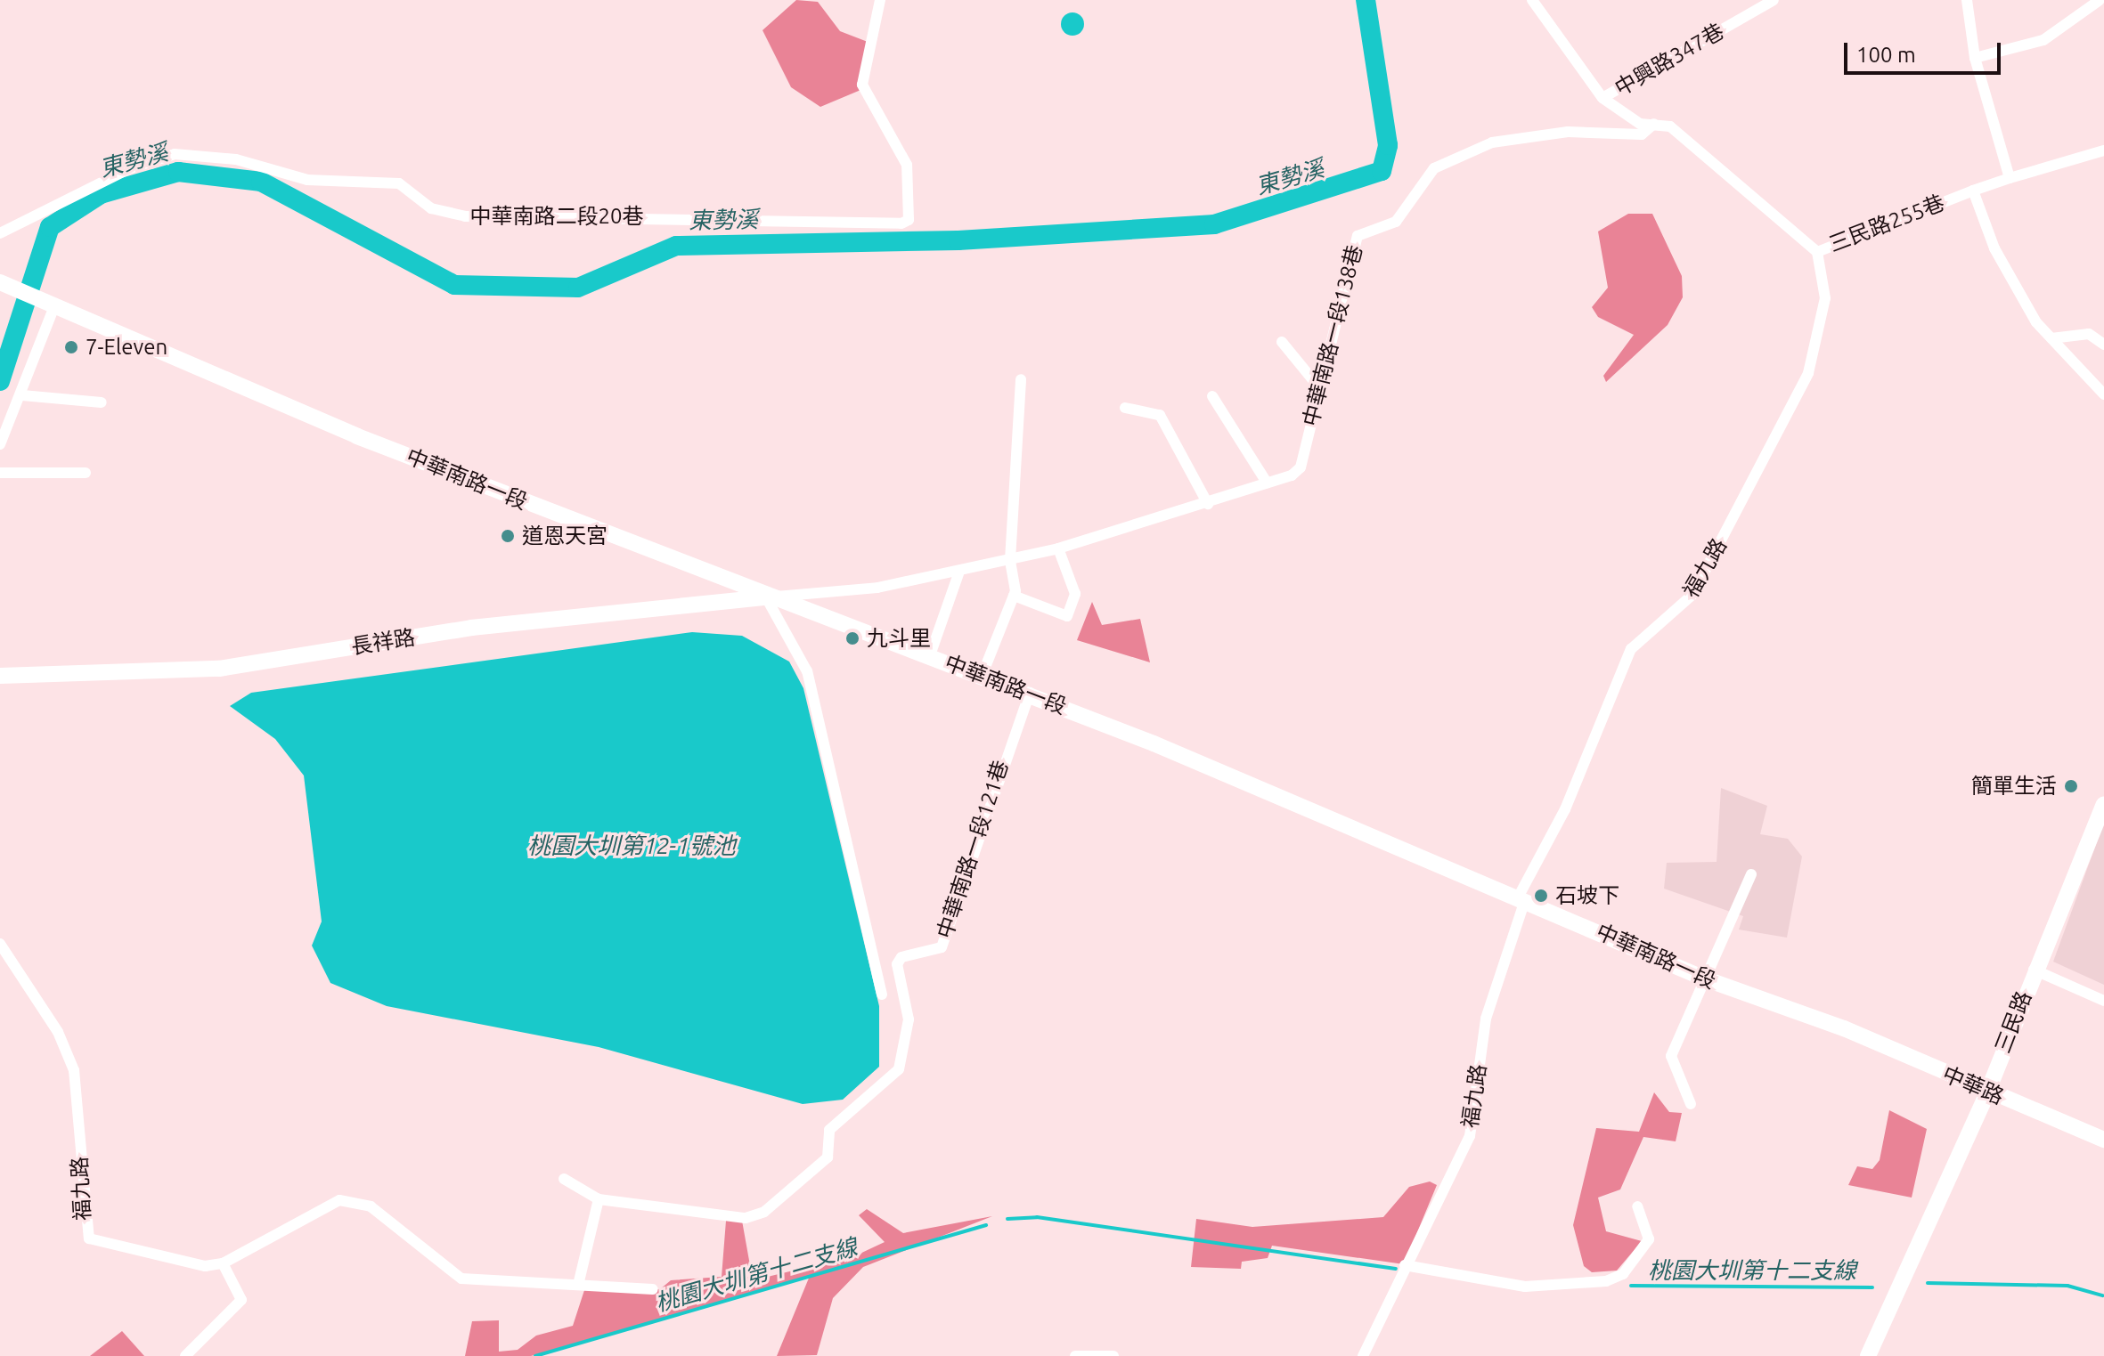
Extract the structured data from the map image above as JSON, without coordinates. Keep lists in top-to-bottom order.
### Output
{
  "streets": {
    "main road": [
      "中華南路一段",
      "長祥路",
      "三民路",
      "中華路"
    ],
    "street": [
      "中興路347巷",
      "中華南路二段20巷",
      "三民路255巷",
      "中華南路一段138巷",
      "福九路",
      "中華南路一段121巷"
    ]
  },
  "crossings": [
    ["中興路347巷", "三民路255巷"],
    ["三民路255巷", "中華南路一段138巷"],
    ["三民路255巷", "福九路"],
    ["中華南路一段138巷", "中華南路一段"],
    ["中華南路一段138巷", "長祥路"],
    ["中華南路一段", "福九路"],
    ["中華南路一段", "長祥路"],
    ["中華南路一段", "中華南路一段121巷"],
    ["中華南路一段", "中華路"],
    ["三民路", "中華路"]
  ],
  "water": ["東勢溪", "桃園大圳第12-1號池", "桃園大圳第十二支線"],
  "places": [
    "7-Eleven",
    "道恩天宮",
    "九斗里",
    "簡單生活",
    "石坡下"
  ],
  "scale_bar": "100 m"
}
